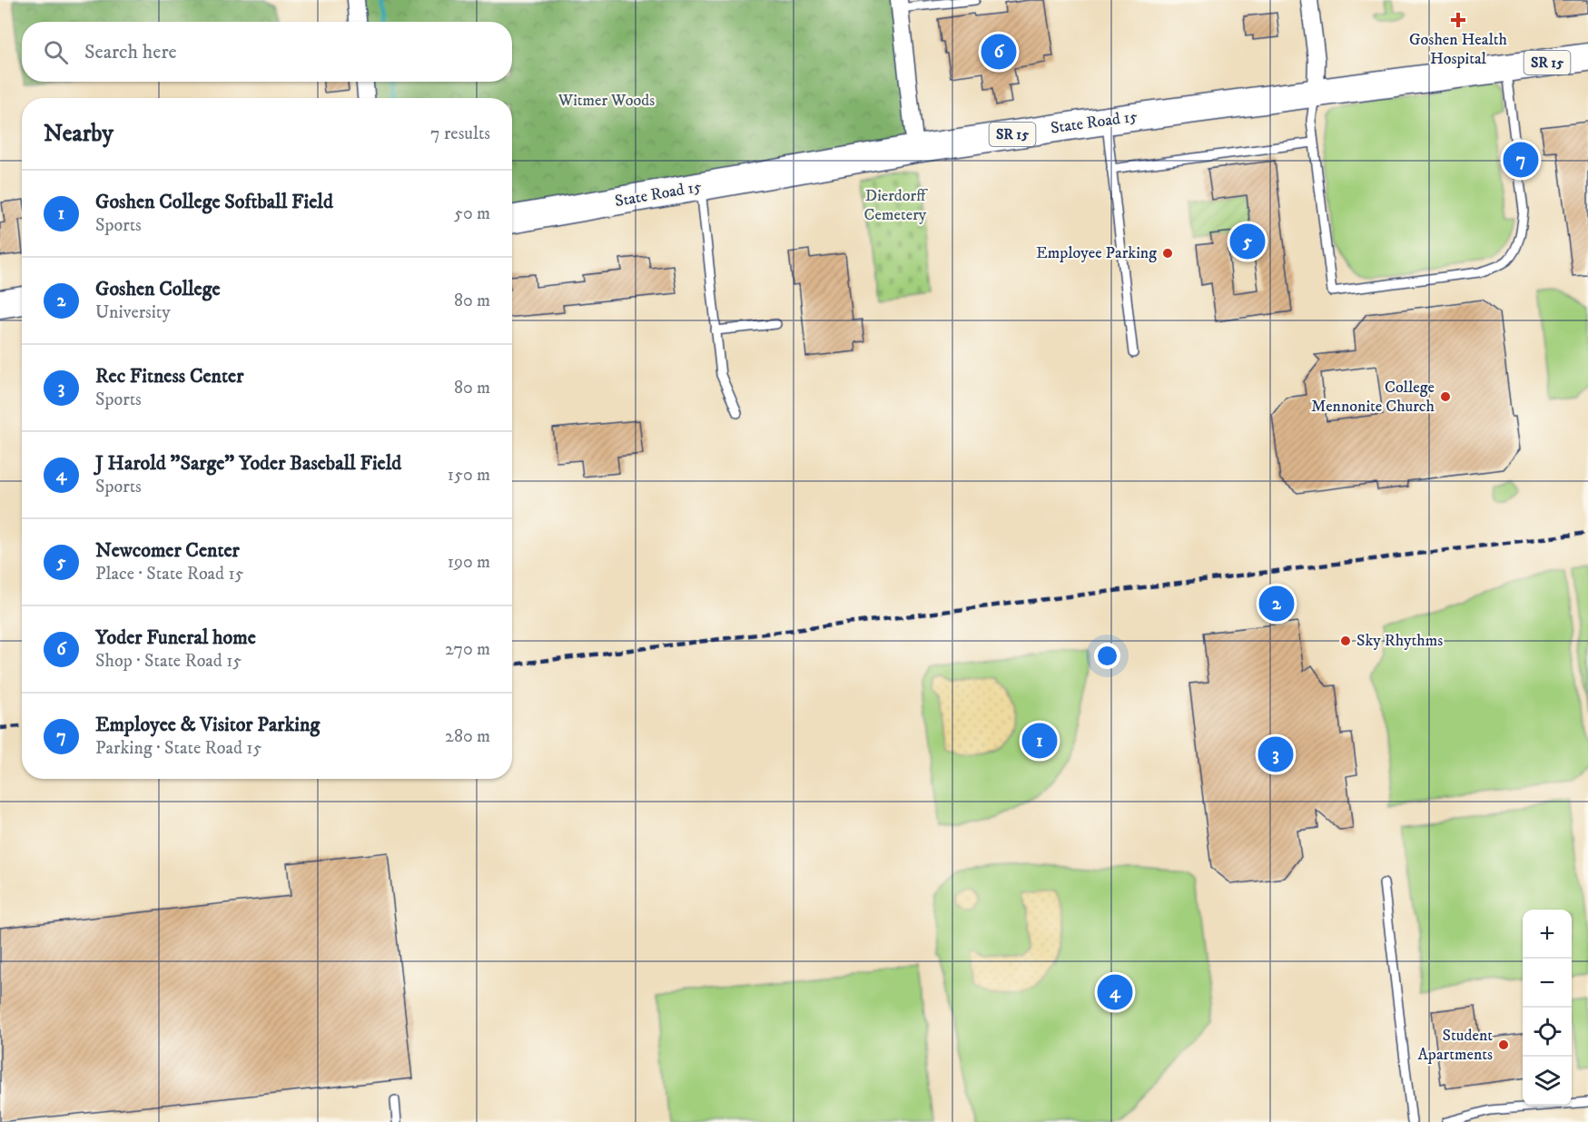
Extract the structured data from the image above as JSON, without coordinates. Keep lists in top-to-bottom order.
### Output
{
  "streets": {
    "main road": ["SR 15", "State Road 15"]
  },
  "parks": ["Witmer Woods", "Dierdorff Cemetery"],
  "places": {
    "health": ["Goshen Health Hospital"],
    "other": [
      "Employee Parking",
      "College Mennonite Church",
      "Sky Rhythms",
      "Student Apartments"
    ]
  },
  "page": {
    "search": "Search here",
    "pins": [
      "6",
      "7",
      "5",
      "2",
      "1",
      "3",
      "4"
    ],
    "heading": ["Nearby", "7 results"],
    "list": [
      {
        "mark": "1",
        "name": "Goshen College Softball Field",
        "note": "Sports",
        "value": "50 m"
      },
      {
        "mark": "2",
        "name": "Goshen College",
        "note": "University",
        "value": "80 m"
      },
      {
        "mark": "3",
        "name": "Rec Fitness Center",
        "note": "Sports",
        "value": "80 m"
      },
      {
        "mark": "4",
        "name": "J Harold \"Sarge\" Yoder Baseball Field",
        "note": "Sports",
        "value": "150 m"
      },
      {
        "mark": "5",
        "name": "Newcomer Center",
        "note": "Place · State Road 15",
        "value": "190 m"
      },
      {
        "mark": "6",
        "name": "Yoder Funeral home",
        "note": "Shop · State Road 15",
        "value": "270 m"
      },
      {
        "mark": "7",
        "name": "Employee & Visitor Parking",
        "note": "Parking · State Road 15",
        "value": "280 m"
      }
    ],
    "map_buttons": ["+", "−"]
  }
}
